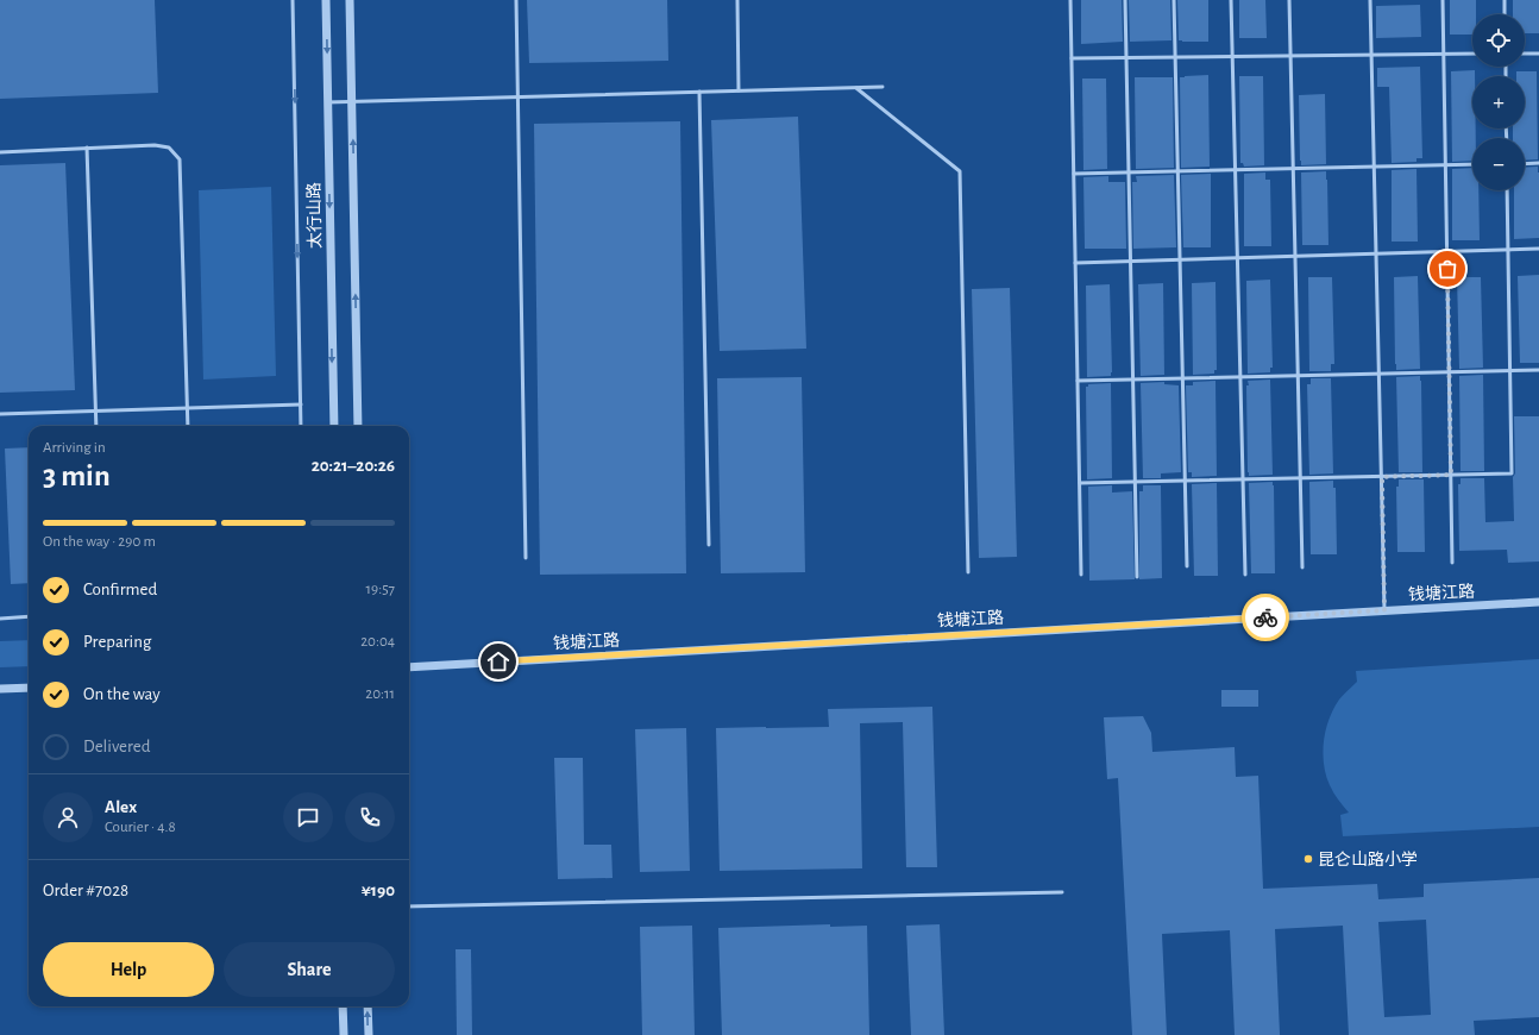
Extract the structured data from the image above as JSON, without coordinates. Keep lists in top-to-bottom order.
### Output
{
  "streets": {
    "street": ["太行山路", "钱塘江路"]
  },
  "places": ["昆仑山路小学"],
  "page": {
    "map_buttons": ["+", "−"],
    "heading": ["3 min", "Arriving in", "20:21–20:26"],
    "panel": [
      "Alex",
      "Courier · 4.8",
      "Order #7028",
      "¥190"
    ],
    "bar": "On the way · 290 m",
    "list": [
      ["Confirmed", "19:57"],
      ["Preparing", "20:04"],
      ["On the way", "20:11"],
      "Delivered"
    ],
    "buttons": ["Help", "Share"]
  }
}
